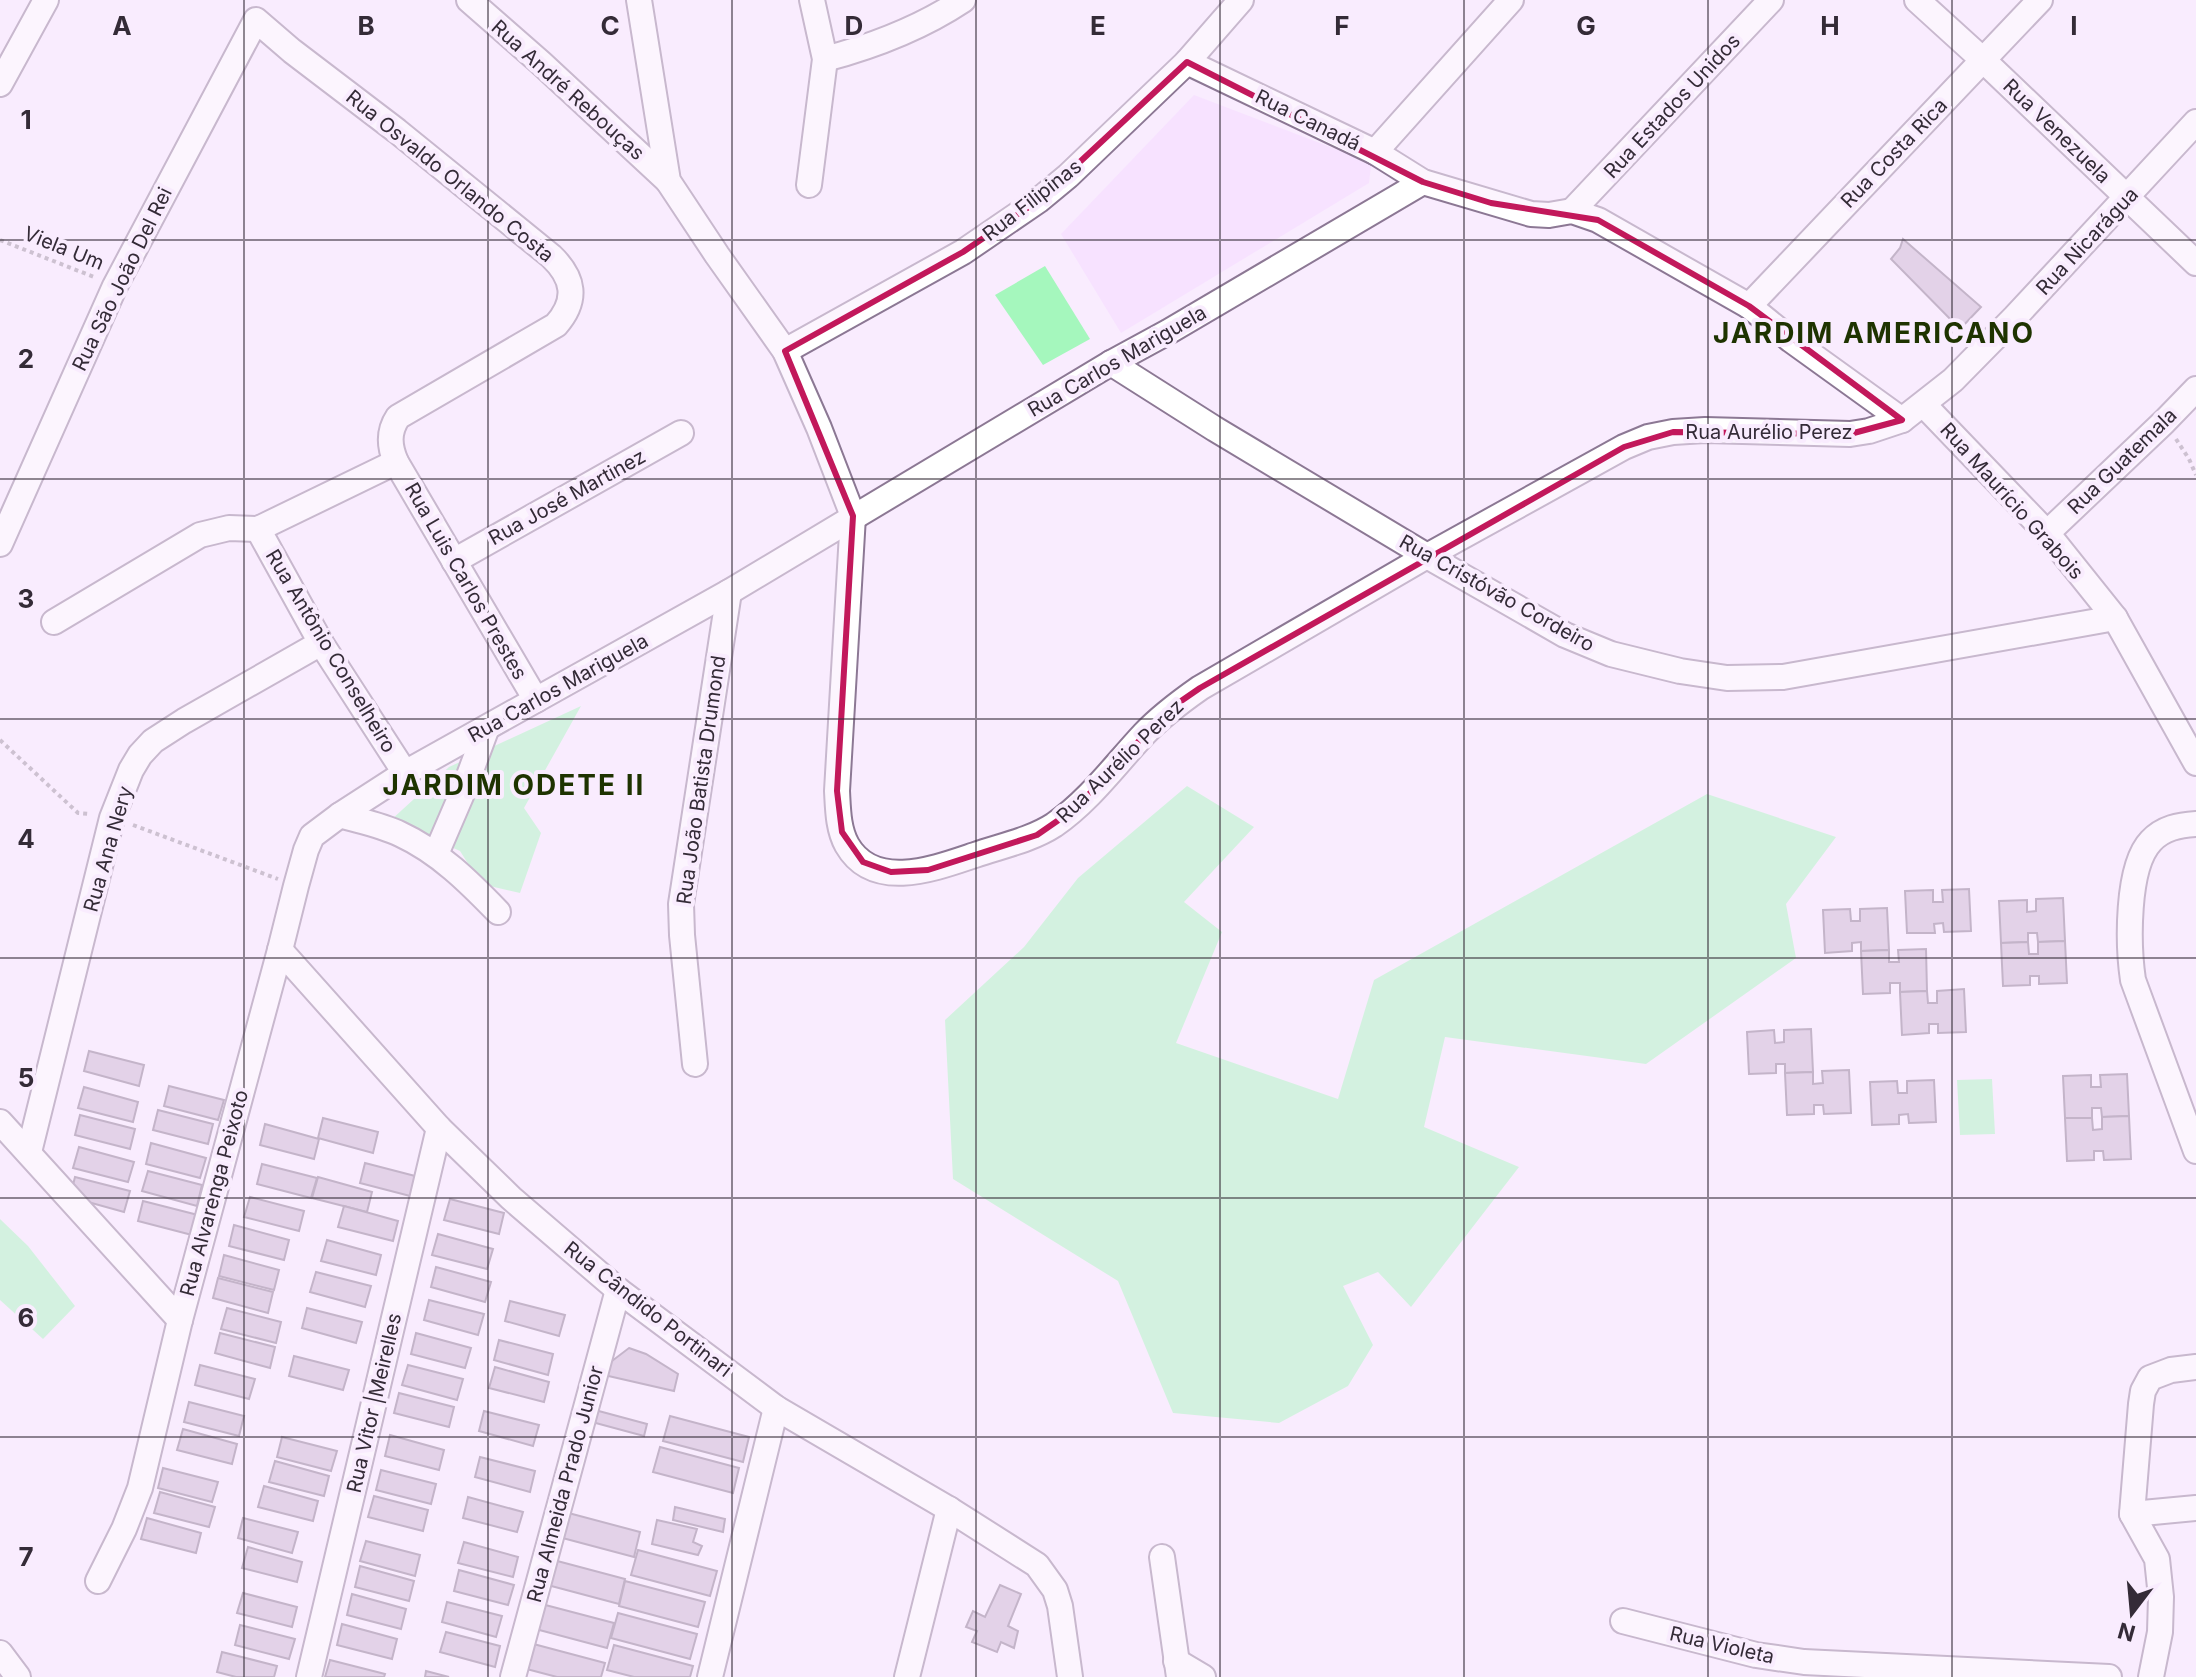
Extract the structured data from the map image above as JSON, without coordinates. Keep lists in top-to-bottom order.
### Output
{
  "streets": {
    "street": [
      "Rua André Rebouças",
      "Rua Estados Unidos",
      "Rua Canadá",
      "Rua Venezuela",
      "Rua Costa Rica",
      "Rua Osvaldo Orlando Costa",
      "Rua Filipinas",
      "Rua Nicarágua",
      "Rua São João Del Rei",
      "Rua Carlos Mariguela",
      "Rua Aurélio Perez",
      "Rua Guatemala",
      "Rua José Martinez",
      "Rua Maurício Grabois",
      "Rua Luis Carlos Prestes",
      "Rua Cristóvão Cordeiro",
      "Rua Antônio Conselheiro",
      "Rua João Batista Drumond",
      "Rua Ana Nery",
      "Rua Alvarenga Peixoto",
      "Rua Cândido Portinari",
      "Rua Vitor |Meirelles",
      "Rua Almeida Prado Junior",
      "Rua Violeta"
    ],
    "path": ["Viela Um"]
  },
  "crossings": [
    ["Rua André Rebouças", "Rua Aurélio Perez"],
    ["Rua Canadá", "Rua Filipinas"],
    ["Rua Venezuela", "Rua Costa Rica"],
    ["Rua Venezuela", "Rua Nicarágua"],
    ["Rua Osvaldo Orlando Costa", "Rua São João Del Rei"],
    ["Rua Osvaldo Orlando Costa", "Rua Luis Carlos Prestes"],
    ["Rua Filipinas", "Rua Aurélio Perez"],
    ["Rua Nicarágua", "Rua Aurélio Perez"],
    ["Rua Nicarágua", "Rua Maurício Grabois"],
    ["Viela Um", "Rua São João Del Rei"],
    ["Rua Carlos Mariguela", "Rua Aurélio Perez"],
    ["Rua Carlos Mariguela", "Rua Luis Carlos Prestes"],
    ["Rua Carlos Mariguela", "Rua Cristóvão Cordeiro"],
    ["Rua Carlos Mariguela", "Rua Antônio Conselheiro"],
    ["Rua Carlos Mariguela", "Rua João Batista Drumond"],
    ["Rua Carlos Mariguela", "Rua Alvarenga Peixoto"],
    ["Rua Aurélio Perez", "Rua Cristóvão Cordeiro"],
    ["Rua Guatemala", "Rua Maurício Grabois"],
    ["Rua José Martinez", "Rua Luis Carlos Prestes"],
    ["Rua Maurício Grabois", "Rua Cristóvão Cordeiro"],
    ["Rua Antônio Conselheiro", "Rua Ana Nery"],
    ["Rua Alvarenga Peixoto", "Rua Cândido Portinari"],
    ["Rua Cândido Portinari", "Rua Vitor |Meirelles"],
    ["Rua Cândido Portinari", "Rua Almeida Prado Junior"]
  ],
  "districts": ["JARDIM AMERICANO", "JARDIM ODETE II"],
  "north": "bottom",
  "grid": {
    "columns": [
      "A",
      "B",
      "C",
      "D",
      "E",
      "F",
      "G",
      "H",
      "I"
    ],
    "rows": [
      "1",
      "2",
      "3",
      "4",
      "5",
      "6",
      "7"
    ]
  }
}
